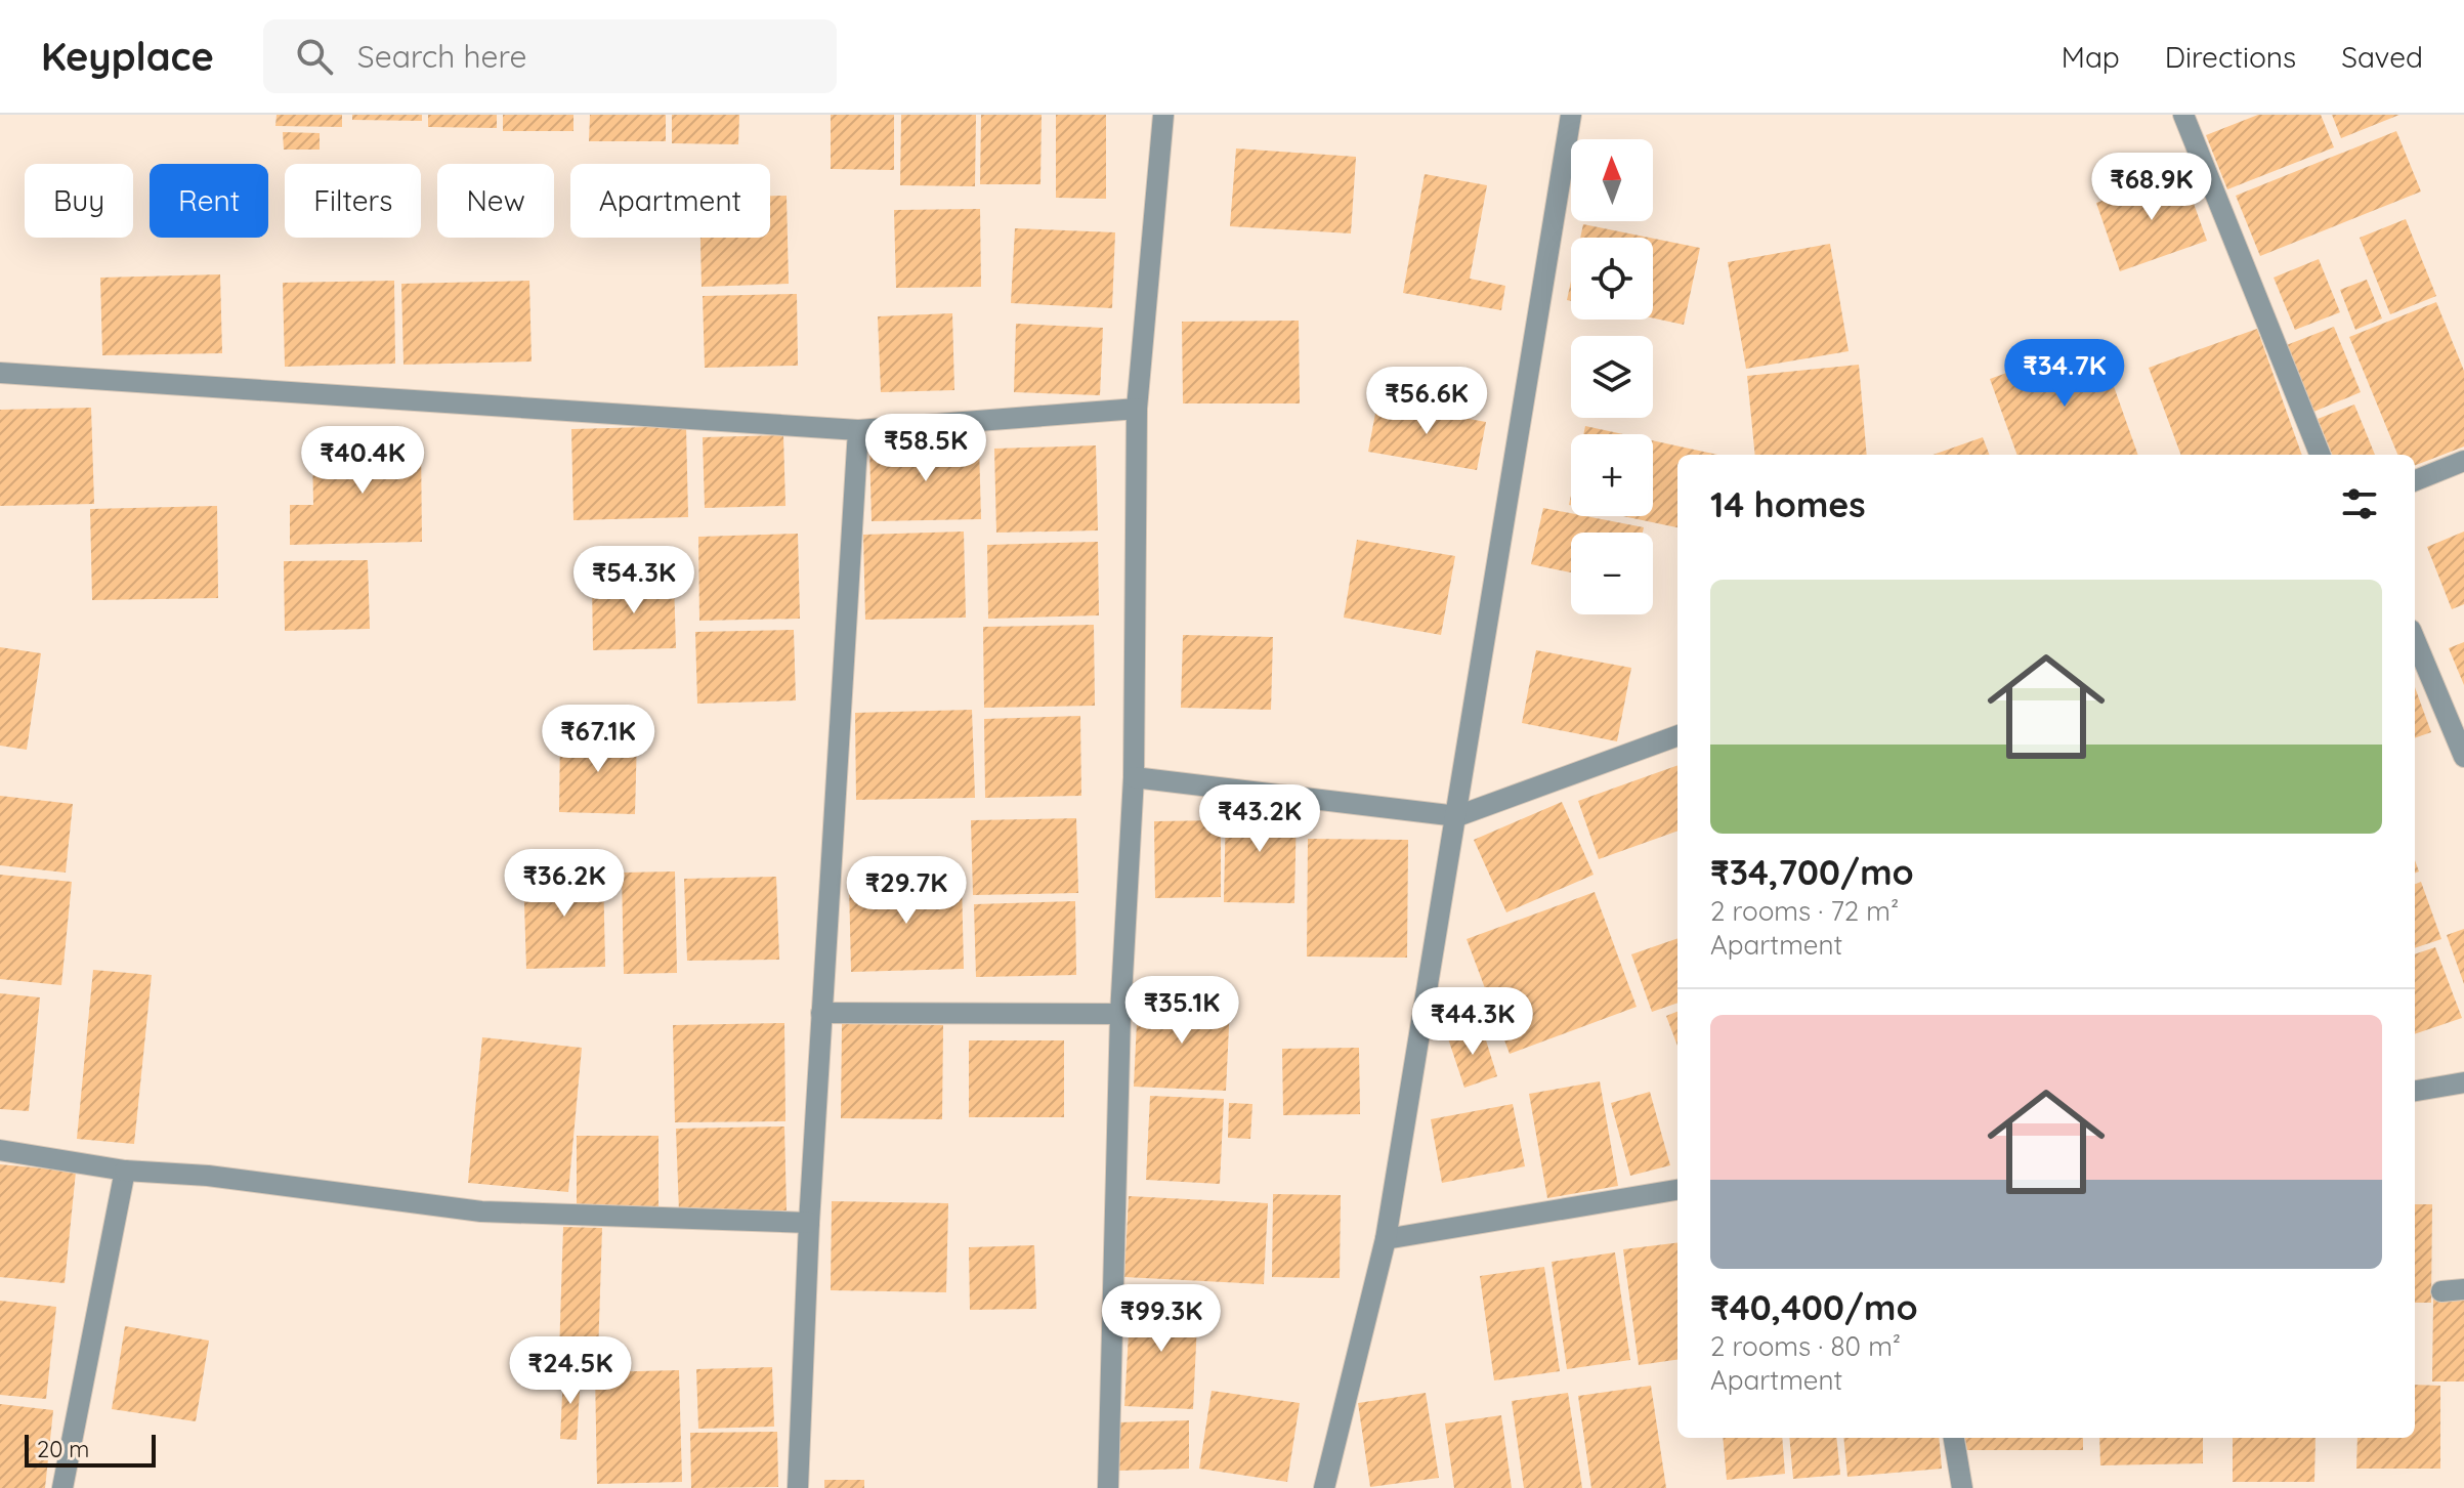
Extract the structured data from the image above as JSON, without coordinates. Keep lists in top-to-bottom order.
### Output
{
  "scale_bar": "20 m",
  "north": "top",
  "page": {
    "header": "Keyplace",
    "search": "Search here",
    "nav": ["Map", "Directions", "Saved"],
    "map_buttons": ["+", "−"],
    "price": [
      "₹68.9K",
      "₹34.7K",
      "₹56.6K",
      "₹58.5K",
      "₹40.4K",
      "₹54.3K",
      "₹67.1K",
      "₹43.2K",
      "₹36.2K",
      "₹29.7K",
      "₹35.1K",
      "₹44.3K",
      "₹99.3K",
      "₹24.5K"
    ],
    "chip": [
      "Buy",
      "Rent",
      "Filters",
      "New",
      "Apartment"
    ],
    "heading": "14 homes",
    "list": [
      {
        "name": "₹34,700/mo",
        "note": "2 rooms · 72 m² · Apartment"
      },
      {
        "name": "₹40,400/mo",
        "note": "2 rooms · 80 m² · Apartment"
      }
    ],
    "scale": "20 m"
  }
}
